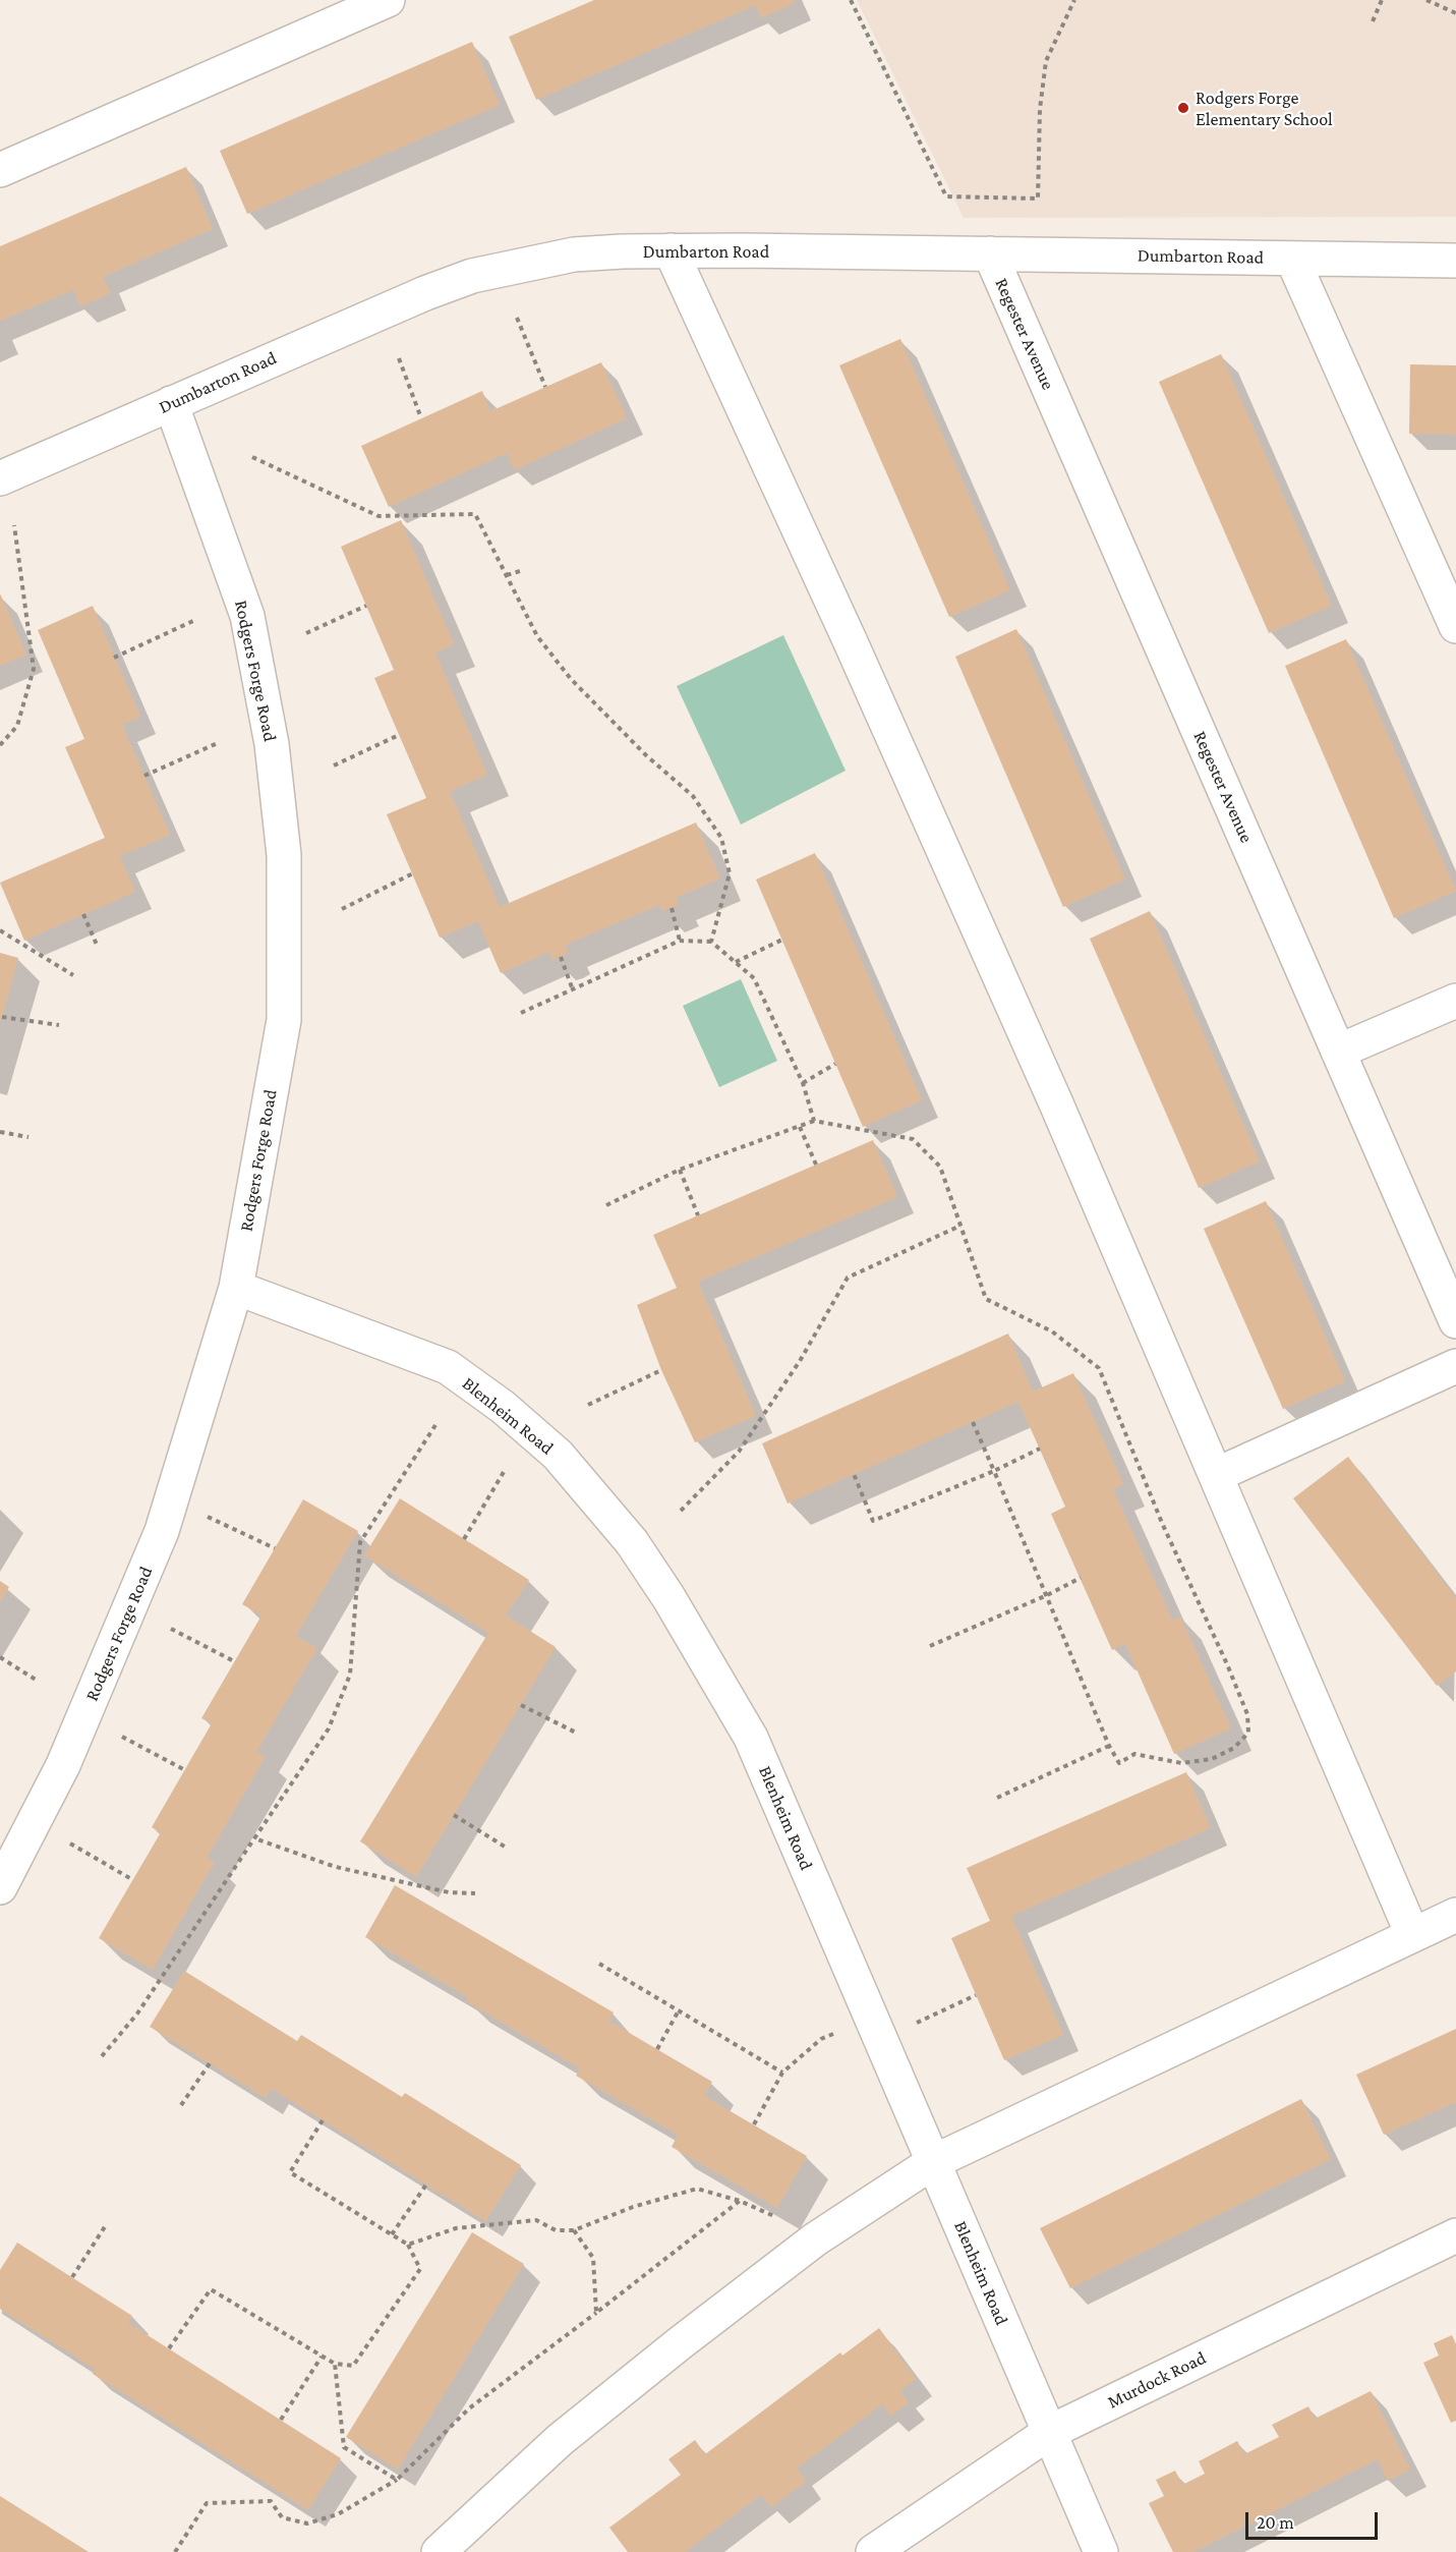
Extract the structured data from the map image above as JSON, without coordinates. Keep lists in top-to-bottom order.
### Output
{
  "streets": {
    "street": [
      "Dumbarton Road",
      "Regester Avenue",
      "Rodgers Forge Road",
      "Blenheim Road",
      "Murdock Road"
    ]
  },
  "crossings": [
    ["Dumbarton Road", "Regester Avenue"],
    ["Dumbarton Road", "Rodgers Forge Road"],
    ["Rodgers Forge Road", "Blenheim Road"],
    ["Blenheim Road", "Murdock Road"]
  ],
  "places": ["Rodgers Forge Elementary School"],
  "scale_bar": "20 m"
}
